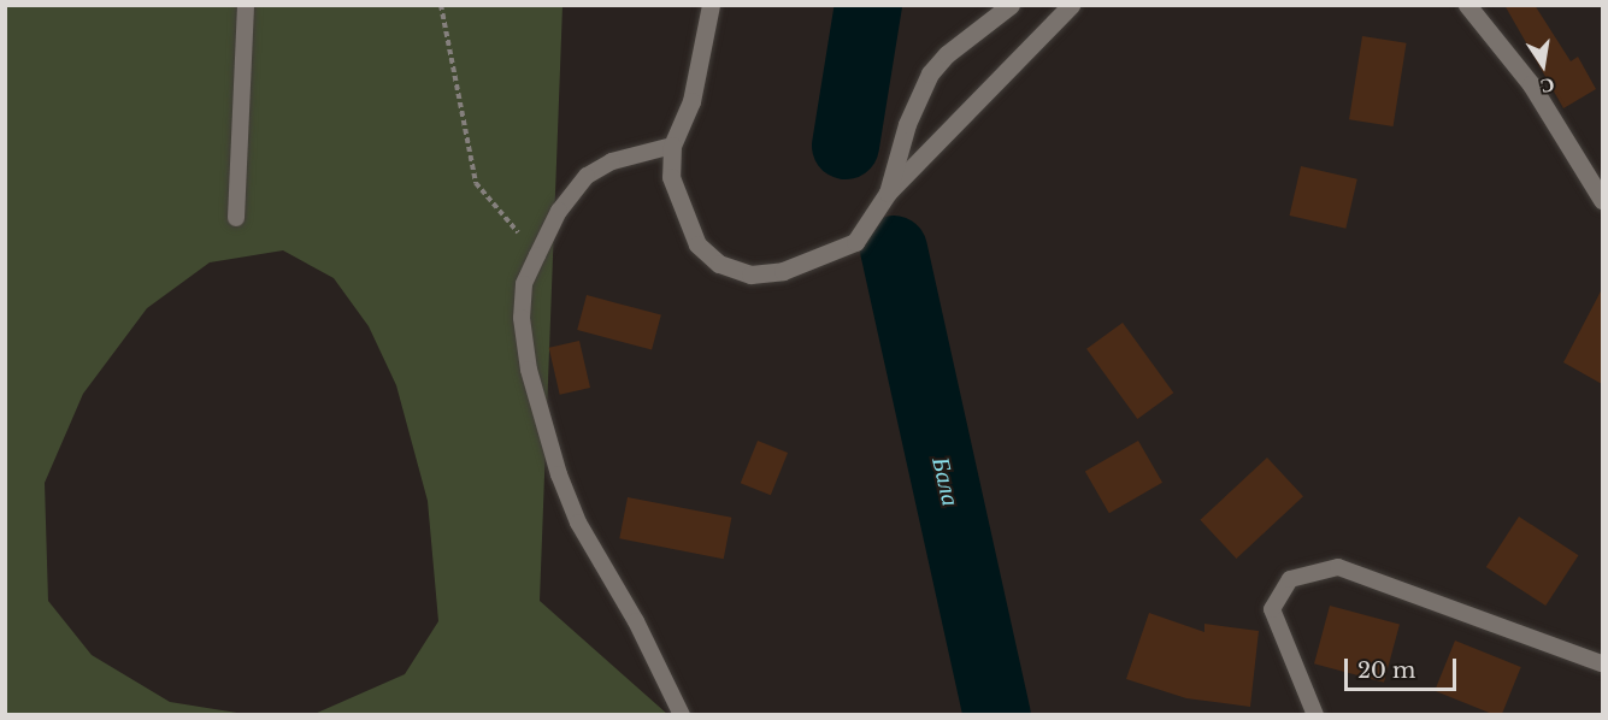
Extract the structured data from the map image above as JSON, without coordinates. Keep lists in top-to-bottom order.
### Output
{
  "water": ["Бала"],
  "scale_bar": "20 m",
  "north": "bottom"
}
